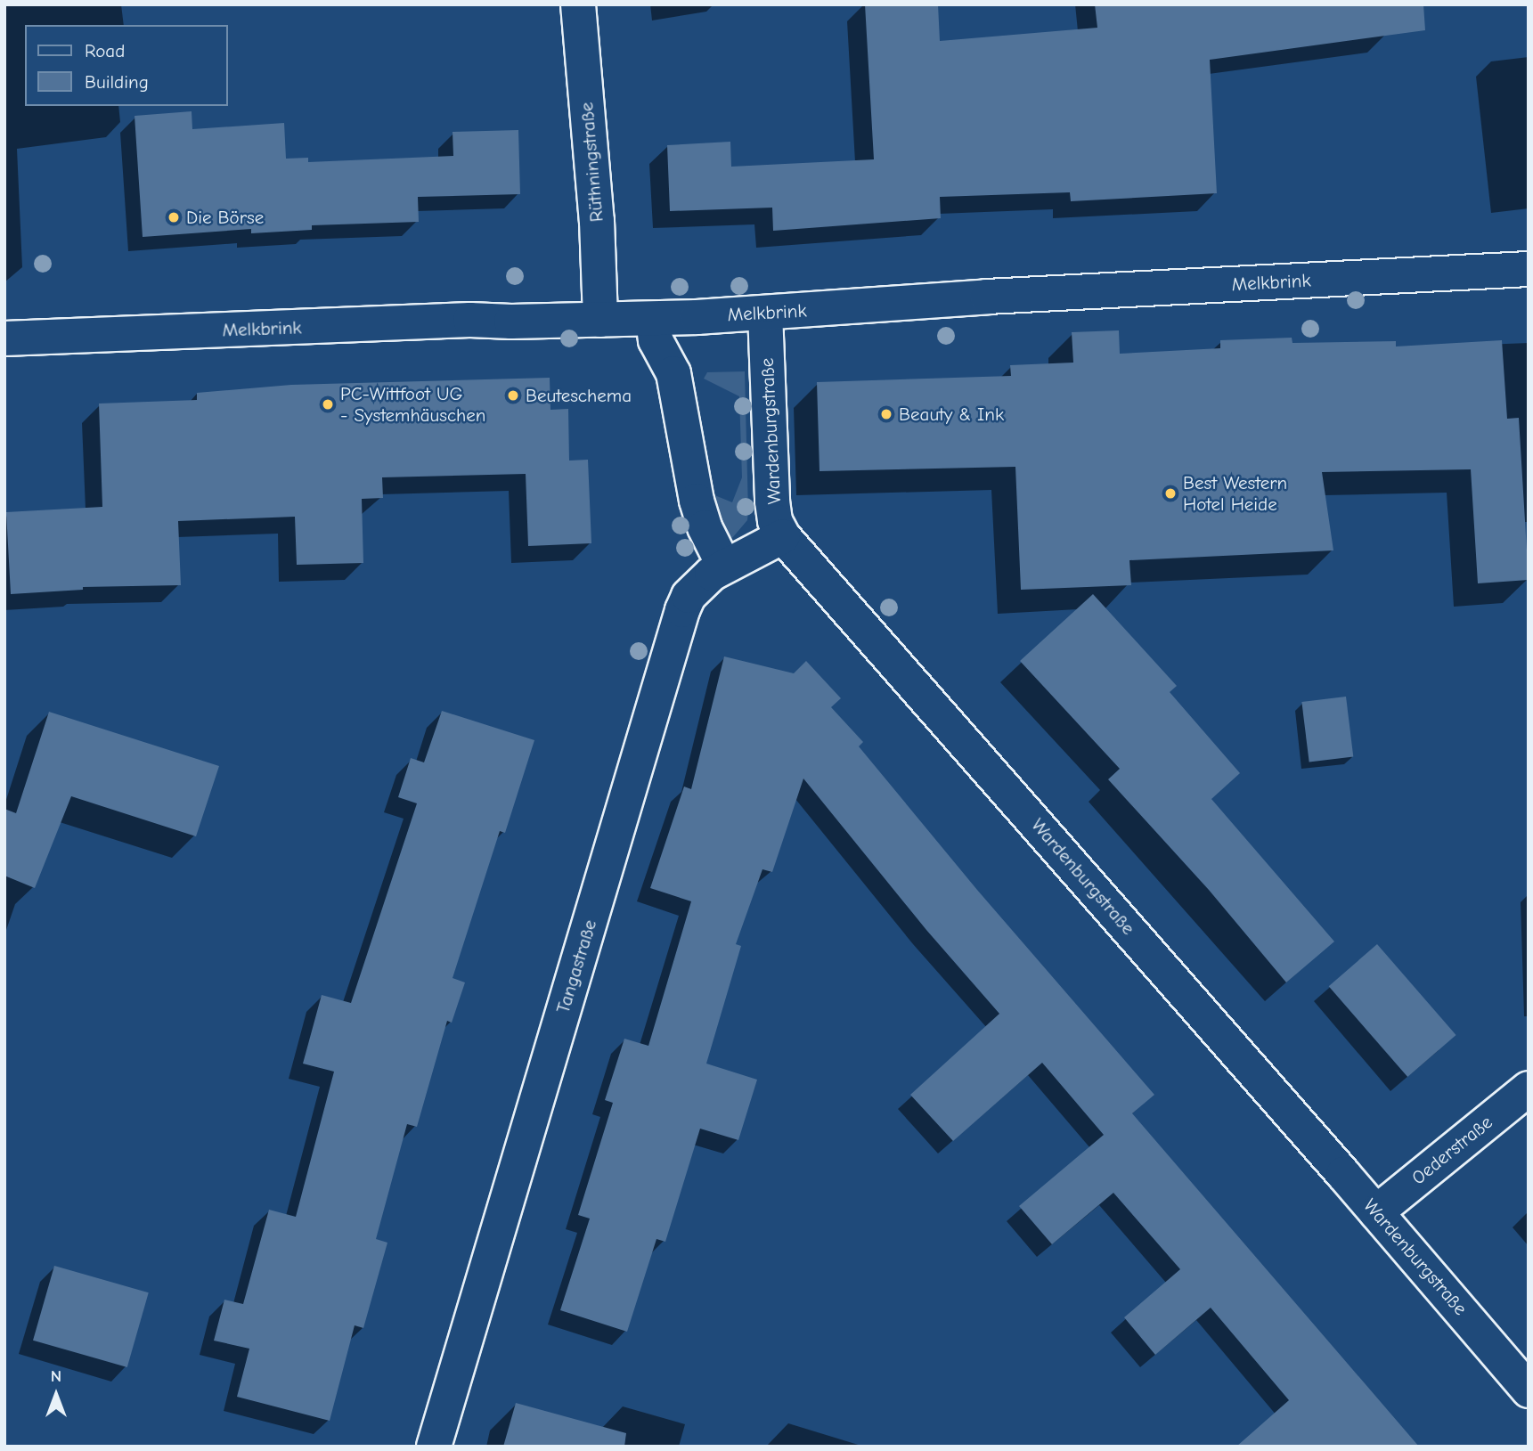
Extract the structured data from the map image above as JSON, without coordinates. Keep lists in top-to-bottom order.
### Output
{
  "streets": {
    "street": [
      "Rüthningstraße",
      "Melkbrink",
      "Wardenburgstraße",
      "Tangastraße",
      "Oederstraße"
    ]
  },
  "crossings": [
    ["Rüthningstraße", "Melkbrink"],
    ["Melkbrink", "Wardenburgstraße"],
    ["Wardenburgstraße", "Tangastraße"],
    ["Wardenburgstraße", "Oederstraße"]
  ],
  "places": [
    "Die Börse",
    "Beuteschema",
    "PC-Wittfoot UG - Systemhäuschen",
    "Beauty & Ink",
    "Best Western Hotel Heide"
  ],
  "legend": ["Road", "Building"],
  "north": "top"
}
